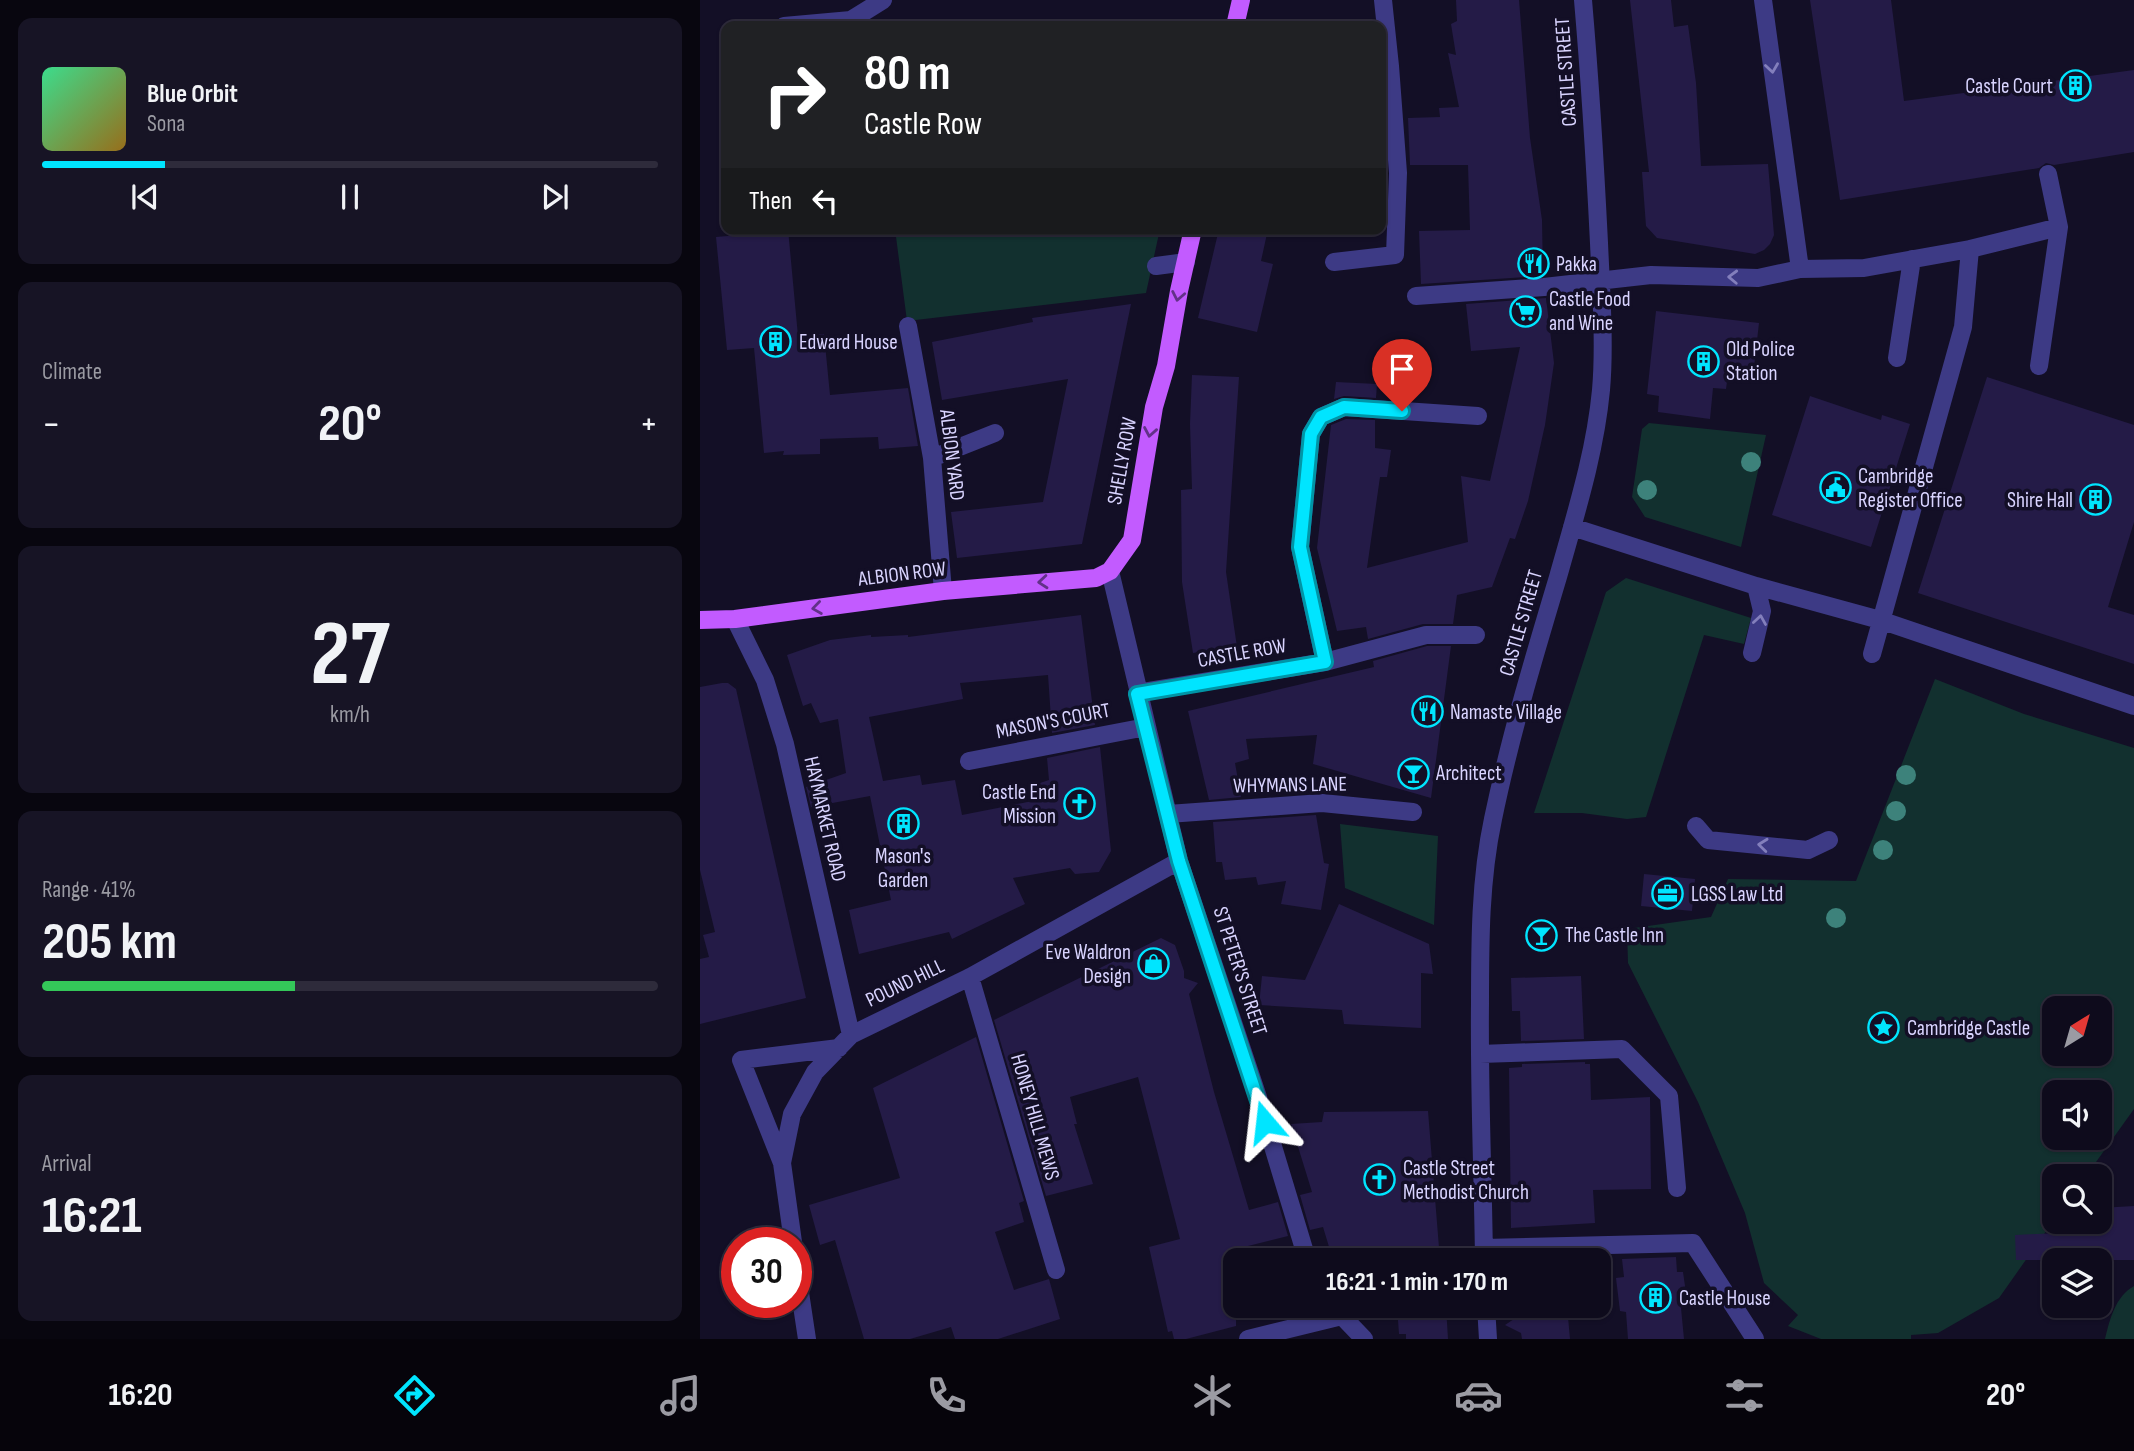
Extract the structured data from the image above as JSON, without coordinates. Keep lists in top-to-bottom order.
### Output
{
  "streets": {
    "main road": ["SHELLY ROW", "ALBION ROW"],
    "street": [
      "CASTLE STREET",
      "ALBION YARD",
      "CASTLE ROW",
      "MASON'S COURT",
      "WHYMANS LANE",
      "HAYMARKET ROAD",
      "ST PETER'S STREET",
      "POUND HILL",
      "HONEY HILL MEWS"
    ]
  },
  "crossings": [
    ["ALBION YARD", "ALBION ROW"],
    ["SHELLY ROW", "ALBION ROW"],
    ["ALBION ROW", "HAYMARKET ROAD"],
    ["CASTLE ROW", "ST PETER'S STREET"],
    ["MASON'S COURT", "ST PETER'S STREET"],
    ["WHYMANS LANE", "ST PETER'S STREET"],
    ["HAYMARKET ROAD", "POUND HILL"],
    ["ST PETER'S STREET", "POUND HILL"],
    ["POUND HILL", "HONEY HILL MEWS"]
  ],
  "one_way": ["SHELLY ROW", "ALBION ROW"],
  "places": {
    "building": [
      "Castle Court",
      "Edward House",
      "Old Police Station",
      "Shire Hall",
      "Mason's Garden",
      "Castle House"
    ],
    "restaurant": ["Pakka", "Namaste Village"],
    "supermarket": ["Castle Food and Wine"],
    "public building": ["Cambridge Register Office"],
    "bar": ["Architect", "The Castle Inn"],
    "church": ["Castle End Mission", "Castle Street Methodist Church"],
    "office": ["LGSS Law Ltd"],
    "shop": ["Eve Waldron Design"],
    "place": ["Cambridge Castle"]
  },
  "north": "top right",
  "page": {
    "turn": ["80 m", "Castle Row"],
    "song": ["Blue Orbit", "Sona"],
    "then": "Then",
    "tile": [
      "Climate",
      ["27", "km/h"],
      ["Range · 41%", "205 km"],
      ["Arrival", "16:21"]
    ],
    "heat": ["−", "20°", "+"],
    "limit": "30",
    "trip": "16:21 · 1 min · 170 m",
    "tabs": ["16:20", "20°"]
  }
}
